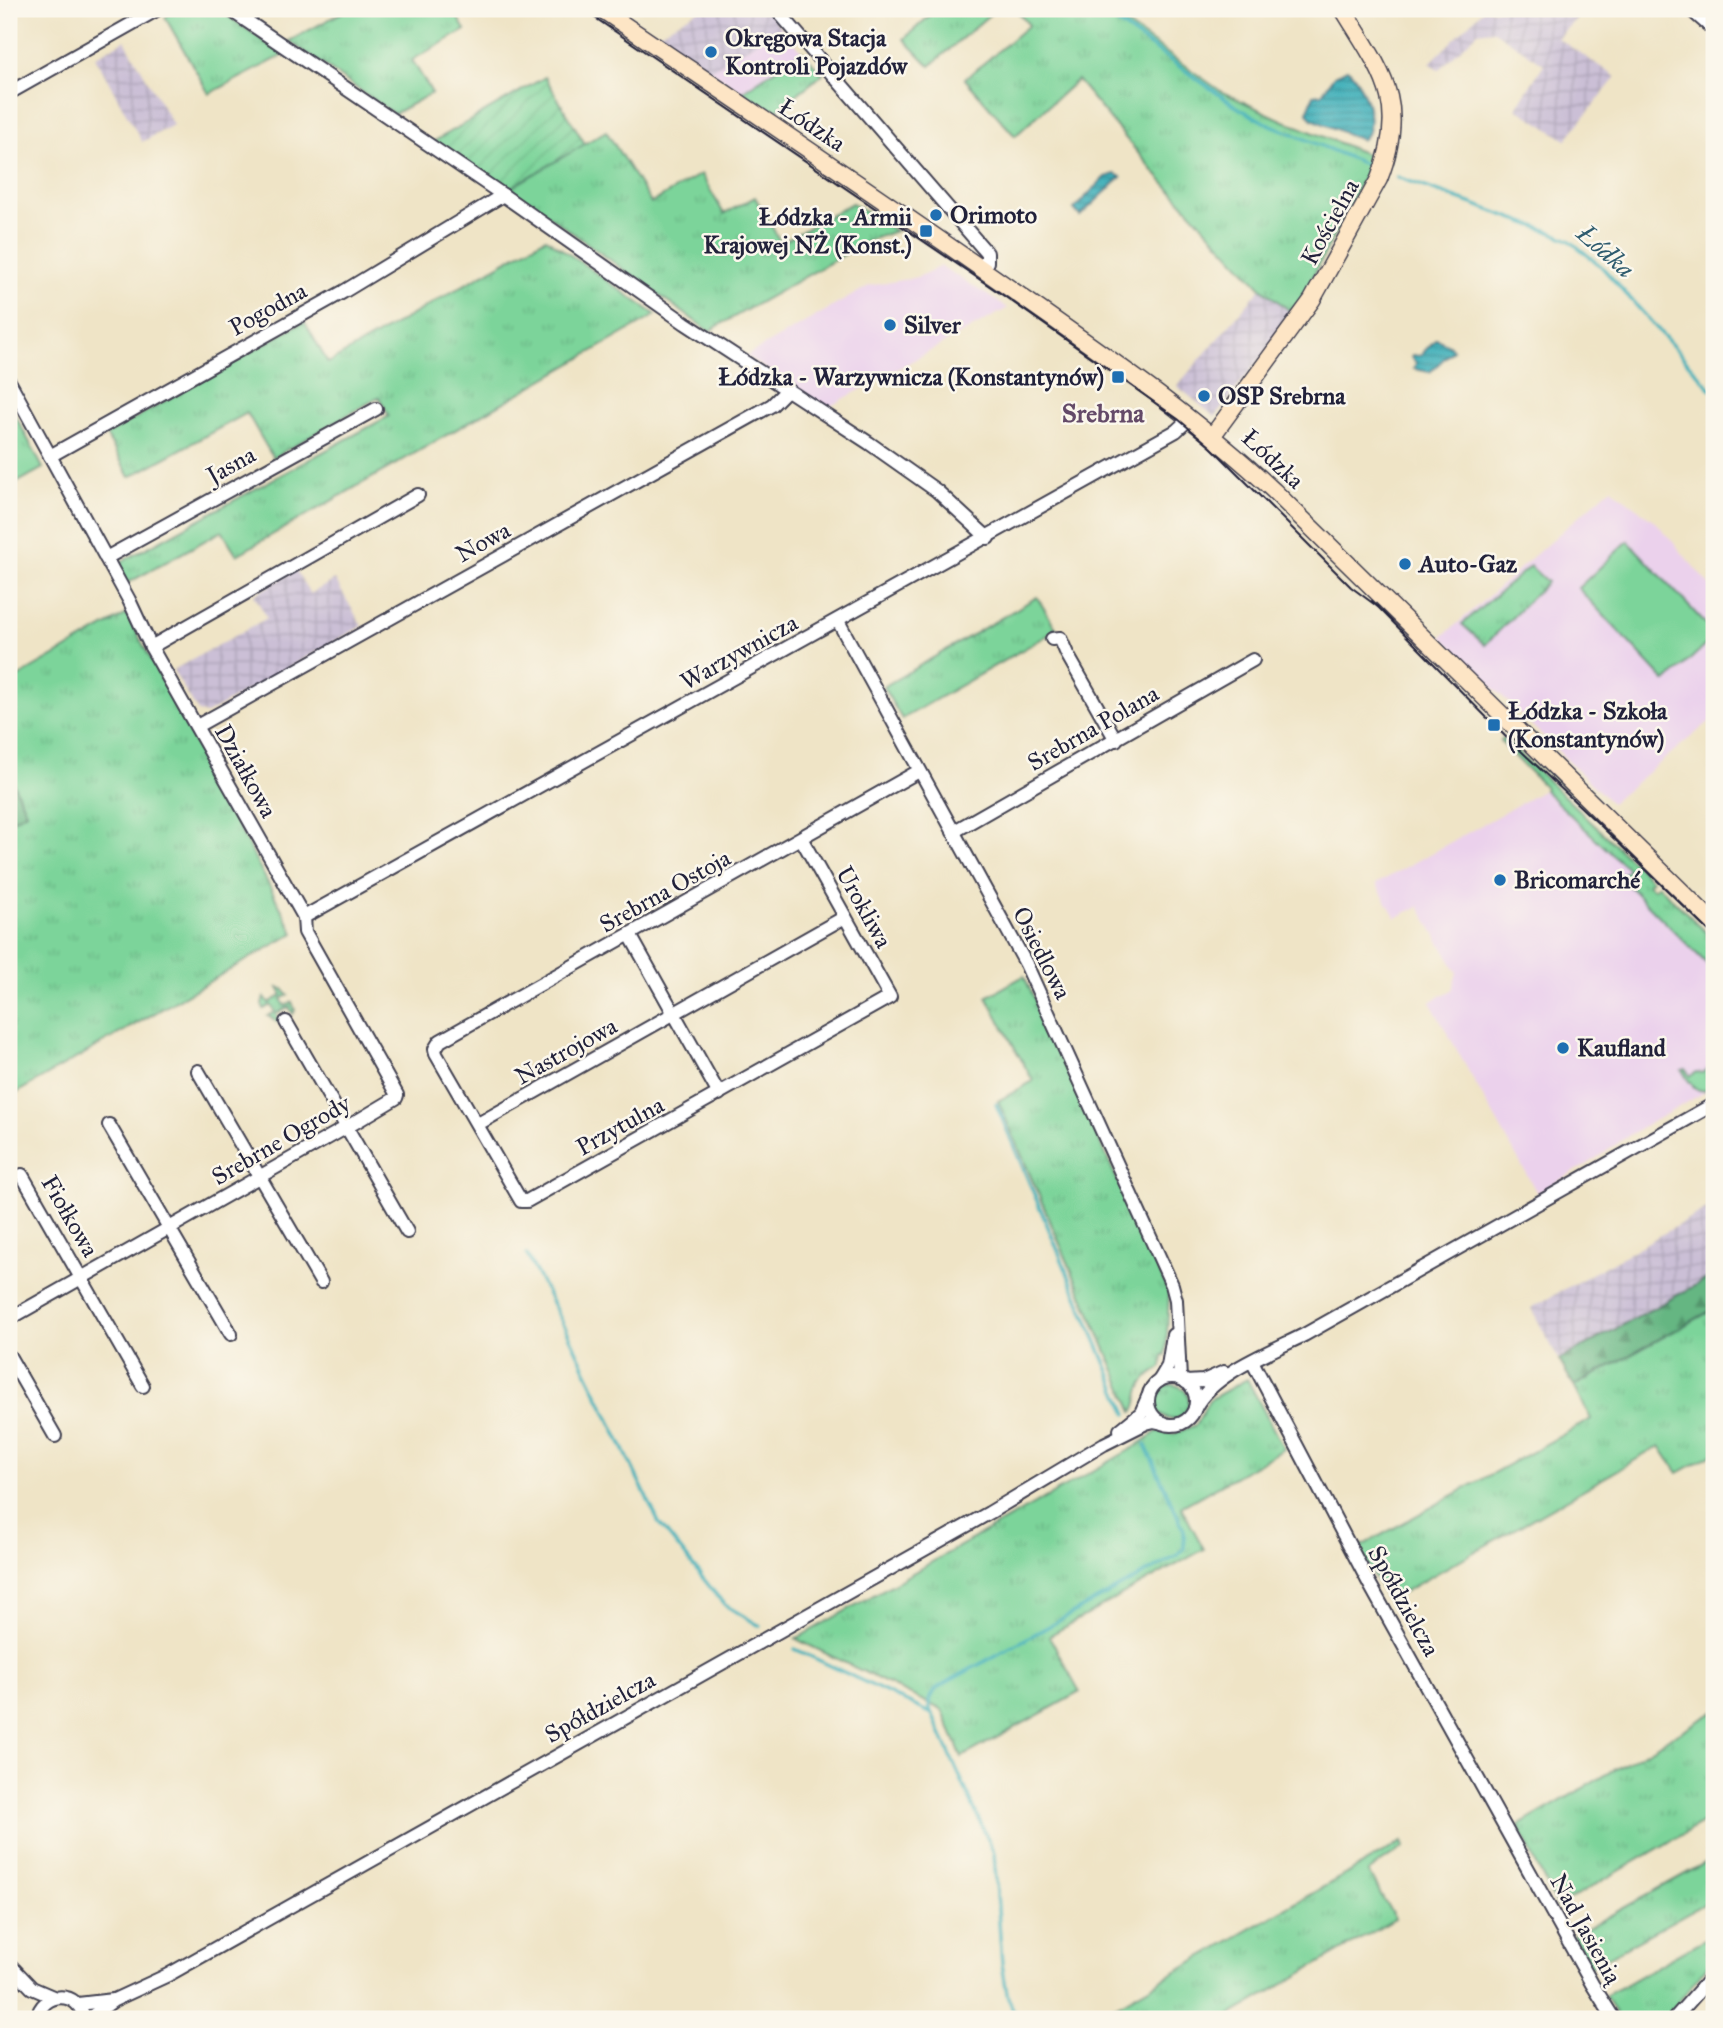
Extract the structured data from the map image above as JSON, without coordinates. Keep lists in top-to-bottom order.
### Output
{
  "streets": {
    "main road": ["Łódzka", "Kościelna"],
    "street": [
      "Pogodna",
      "Jasna",
      "Nowa",
      "Warzywnicza",
      "Srebrna Polana",
      "Działkowa",
      "Srebrna Ostoja",
      "Urokliwa",
      "Osiedlowa",
      "Nastrojowa",
      "Przytulna",
      "Srebrne Ogrody",
      "Fiołkowa",
      "Spółdzielcza",
      "Nad Jasienią"
    ]
  },
  "crossings": [
    ["Łódzka", "Kościelna"],
    ["Łódzka", "Warzywnicza"],
    ["Pogodna", "Działkowa"],
    ["Jasna", "Działkowa"],
    ["Nowa", "Działkowa"],
    ["Warzywnicza", "Działkowa"],
    ["Warzywnicza", "Osiedlowa"],
    ["Warzywnicza", "Srebrne Ogrody"],
    ["Srebrna Polana", "Osiedlowa"],
    ["Działkowa", "Srebrne Ogrody"],
    ["Srebrna Ostoja", "Urokliwa"],
    ["Srebrna Ostoja", "Osiedlowa"],
    ["Srebrna Ostoja", "Przytulna"],
    ["Urokliwa", "Nastrojowa"],
    ["Urokliwa", "Przytulna"],
    ["Nastrojowa", "Przytulna"],
    ["Srebrne Ogrody", "Fiołkowa"],
    ["Spółdzielcza", "Nad Jasienią"]
  ],
  "districts": ["Srebrna"],
  "water": ["Łódka"],
  "places": {
    "other": [
      "Okręgowa Stacja Kontroli Pojazdów",
      "Orimoto",
      "Silver",
      "OSP Srebrna",
      "Auto-Gaz",
      "Bricomarché",
      "Kaufland"
    ],
    "transit": ["Łódzka - Armii Krajowej NŻ (Konst.)", "Łódzka - Warzywnicza (Konstantynów)", "Łódzka - Szkoła (Konstantynów)"]
  }
}
